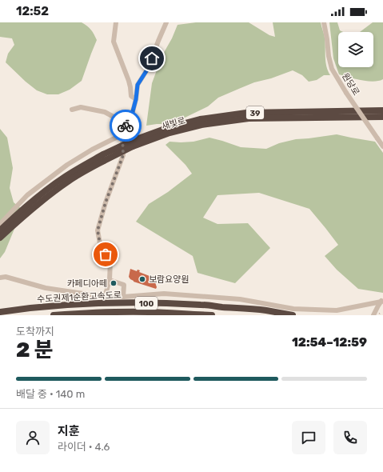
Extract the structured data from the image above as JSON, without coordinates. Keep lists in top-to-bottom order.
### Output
{
  "streets": {
    "highway": [
      "39",
      "새빛로",
      "수도권제1순환고속도로",
      "100"
    ],
    "street": ["원당로"]
  },
  "places": ["보람요양원", "카페디아떼"],
  "page": {
    "status": "12:52",
    "heading": ["2 분", "도착까지", "12:54–12:59"],
    "panel": ["지훈", "라이더 · 4.6"],
    "bar": "배달 중 · 140 m"
  }
}
